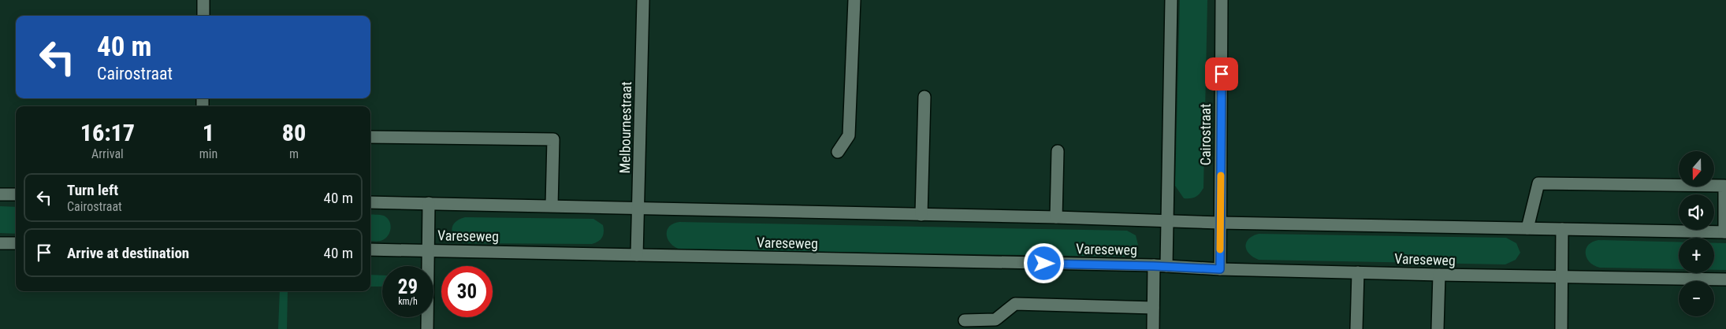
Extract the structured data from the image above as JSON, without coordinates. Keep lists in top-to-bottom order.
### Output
{
  "streets": {
    "street": ["Melbournestraat", "Cairostraat", "Vareseweg"]
  },
  "crossings": [
    ["Melbournestraat", "Vareseweg"],
    ["Cairostraat", "Vareseweg"]
  ],
  "north": "bottom",
  "page": {
    "turn": ["40 m", "Cairostraat"],
    "eta": [
      "16:17",
      "Arrival",
      "1",
      "min",
      "80",
      "m"
    ],
    "map_buttons": ["+", "−"],
    "list": [
      {
        "name": "Turn left",
        "note": "Cairostraat",
        "value": "40 m"
      },
      {
        "name": "Arrive at destination",
        "value": "40 m"
      }
    ],
    "speed": "29 km/h",
    "limit": "30"
  }
}
